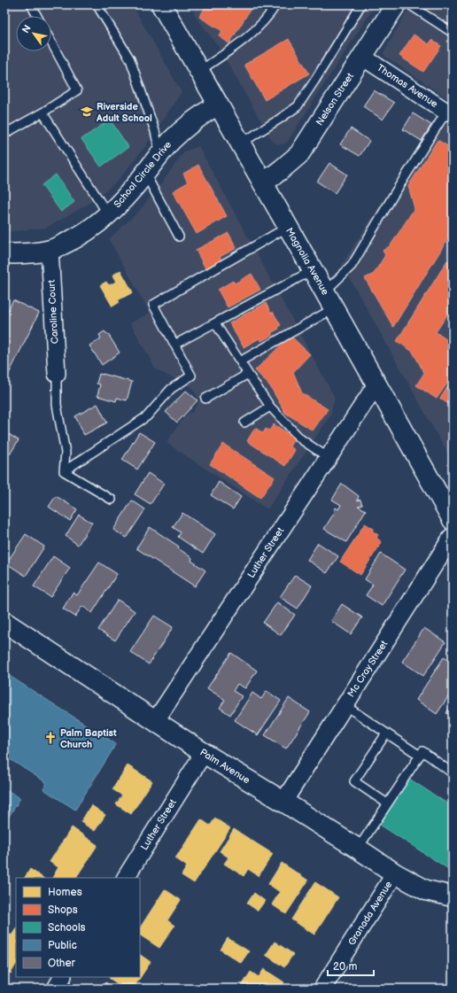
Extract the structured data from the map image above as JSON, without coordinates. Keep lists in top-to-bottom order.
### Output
{
  "streets": {
    "street": [
      "Thomas Avenue",
      "Nelson Street",
      "School Circle Drive",
      "Magnolia Avenue",
      "Caroline Court",
      "Luther Street",
      "Mc Cray Street",
      "Palm Avenue",
      "Granada Avenue"
    ]
  },
  "crossings": [
    ["Thomas Avenue", "Nelson Street"],
    ["Nelson Street", "Magnolia Avenue"],
    ["School Circle Drive", "Magnolia Avenue"],
    ["School Circle Drive", "Caroline Court"],
    ["Magnolia Avenue", "Luther Street"],
    ["Luther Street", "Palm Avenue"],
    ["Mc Cray Street", "Palm Avenue"],
    ["Palm Avenue", "Granada Avenue"]
  ],
  "places": {
    "school or university": ["Riverside Adult School"],
    "church": ["Palm Baptist Church"]
  },
  "legend": [
    "Homes",
    "Shops",
    "Schools",
    "Public",
    "Other"
  ],
  "scale_bar": "20 m",
  "north": "top left"
}
